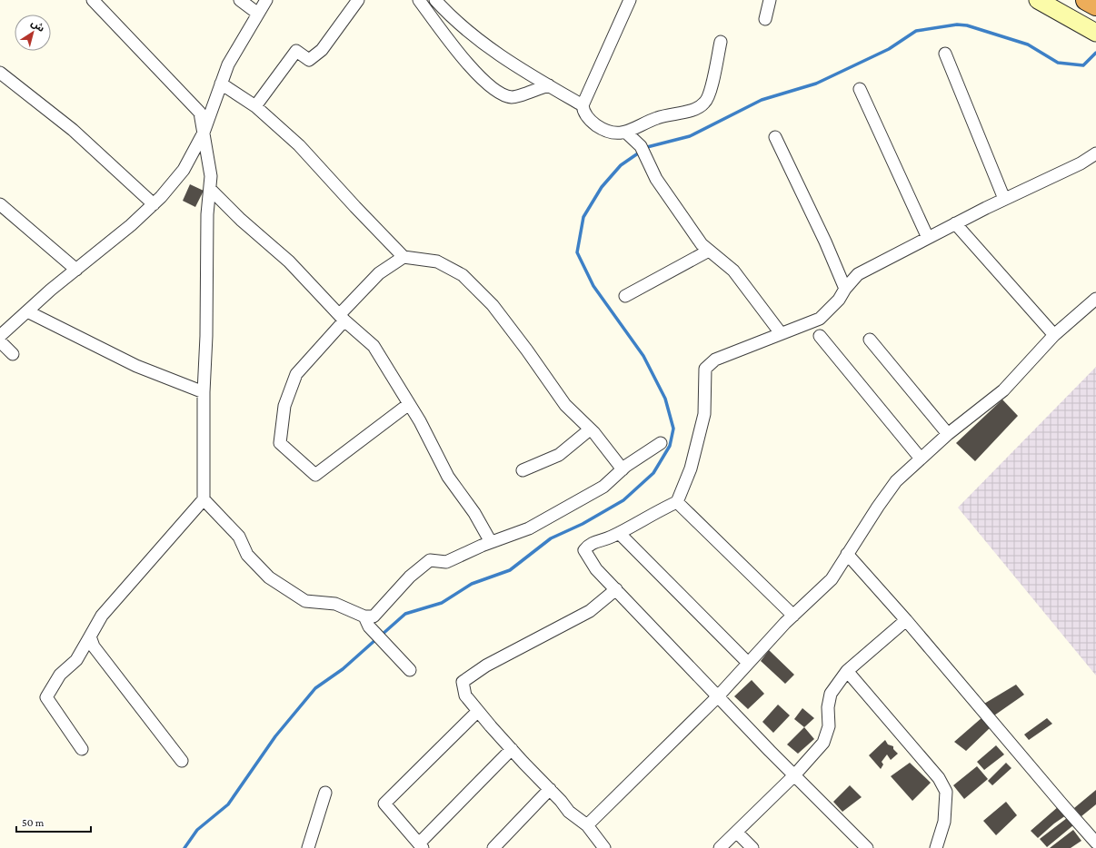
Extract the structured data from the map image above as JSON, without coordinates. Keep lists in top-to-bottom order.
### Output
{
  "scale_bar": "50 m",
  "north": "top right"
}
